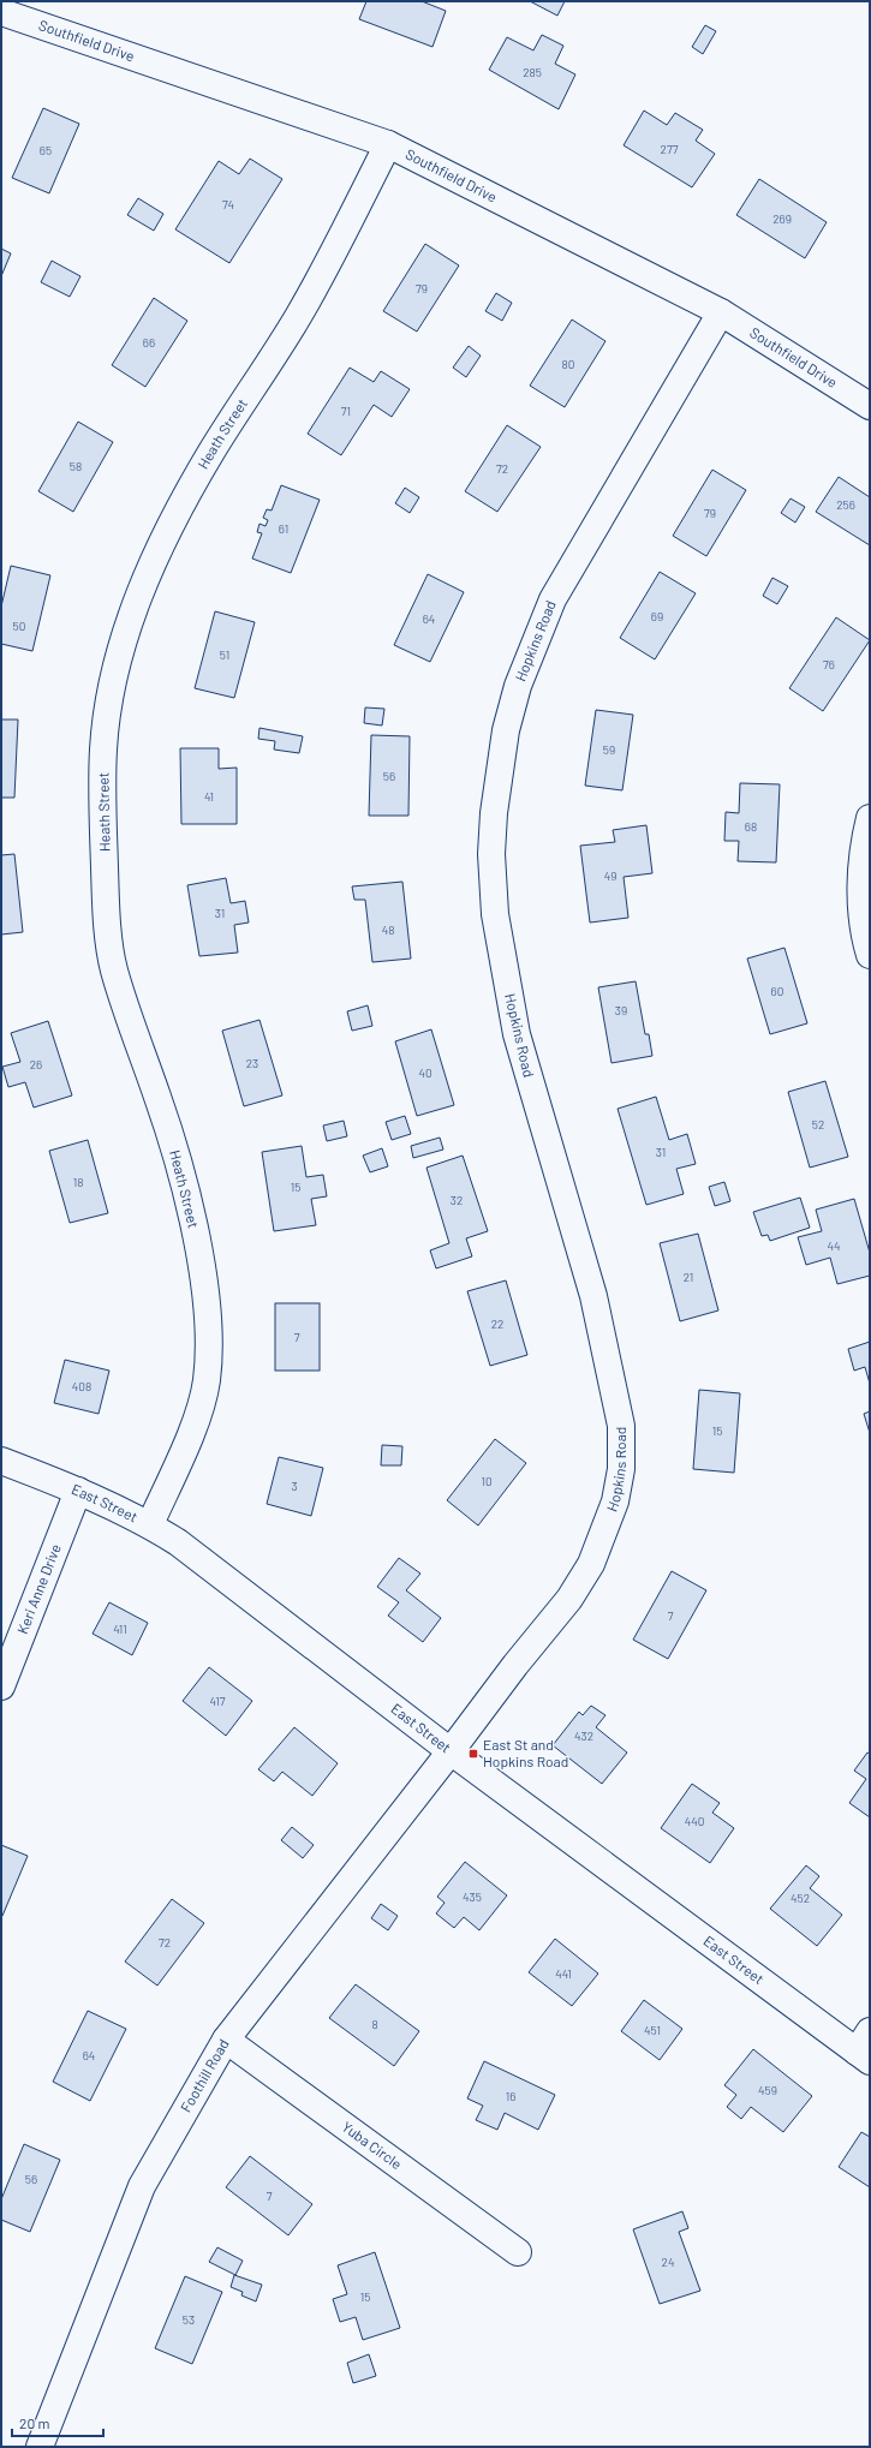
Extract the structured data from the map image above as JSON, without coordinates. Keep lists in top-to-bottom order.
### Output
{
  "streets": {
    "street": [
      "Southfield Drive",
      "Heath Street",
      "Hopkins Road",
      "East Street",
      "Keri Anne Drive",
      "Foothill Road",
      "Yuba Circle"
    ]
  },
  "crossings": [
    ["Southfield Drive", "Heath Street"],
    ["Southfield Drive", "Hopkins Road"],
    ["Heath Street", "East Street"],
    ["Hopkins Road", "East Street"],
    ["Hopkins Road", "Foothill Road"],
    ["East Street", "Keri Anne Drive"],
    ["East Street", "Foothill Road"],
    ["Foothill Road", "Yuba Circle"]
  ],
  "places": {
    "transit": ["East St and Hopkins Road"]
  },
  "house_numbers": [
    "285",
    "277",
    "65",
    "74",
    "269",
    "79",
    "66",
    "80",
    "71",
    "58",
    "72",
    "256",
    "79",
    "61",
    "69",
    "64",
    "50",
    "51",
    "76",
    "59",
    "56",
    "41",
    "68",
    "49",
    "31",
    "48",
    "60",
    "39",
    "23",
    "26",
    "40",
    "52",
    "31",
    "18",
    "15",
    "32",
    "44",
    "21",
    "22",
    "7",
    "408",
    "15",
    "10",
    "3",
    "7",
    "411",
    "417",
    "432",
    "440",
    "435",
    "452",
    "72",
    "441",
    "8",
    "451",
    "64",
    "459",
    "16",
    "56",
    "7",
    "24",
    "15",
    "53"
  ],
  "scale_bar": "20 m"
}
